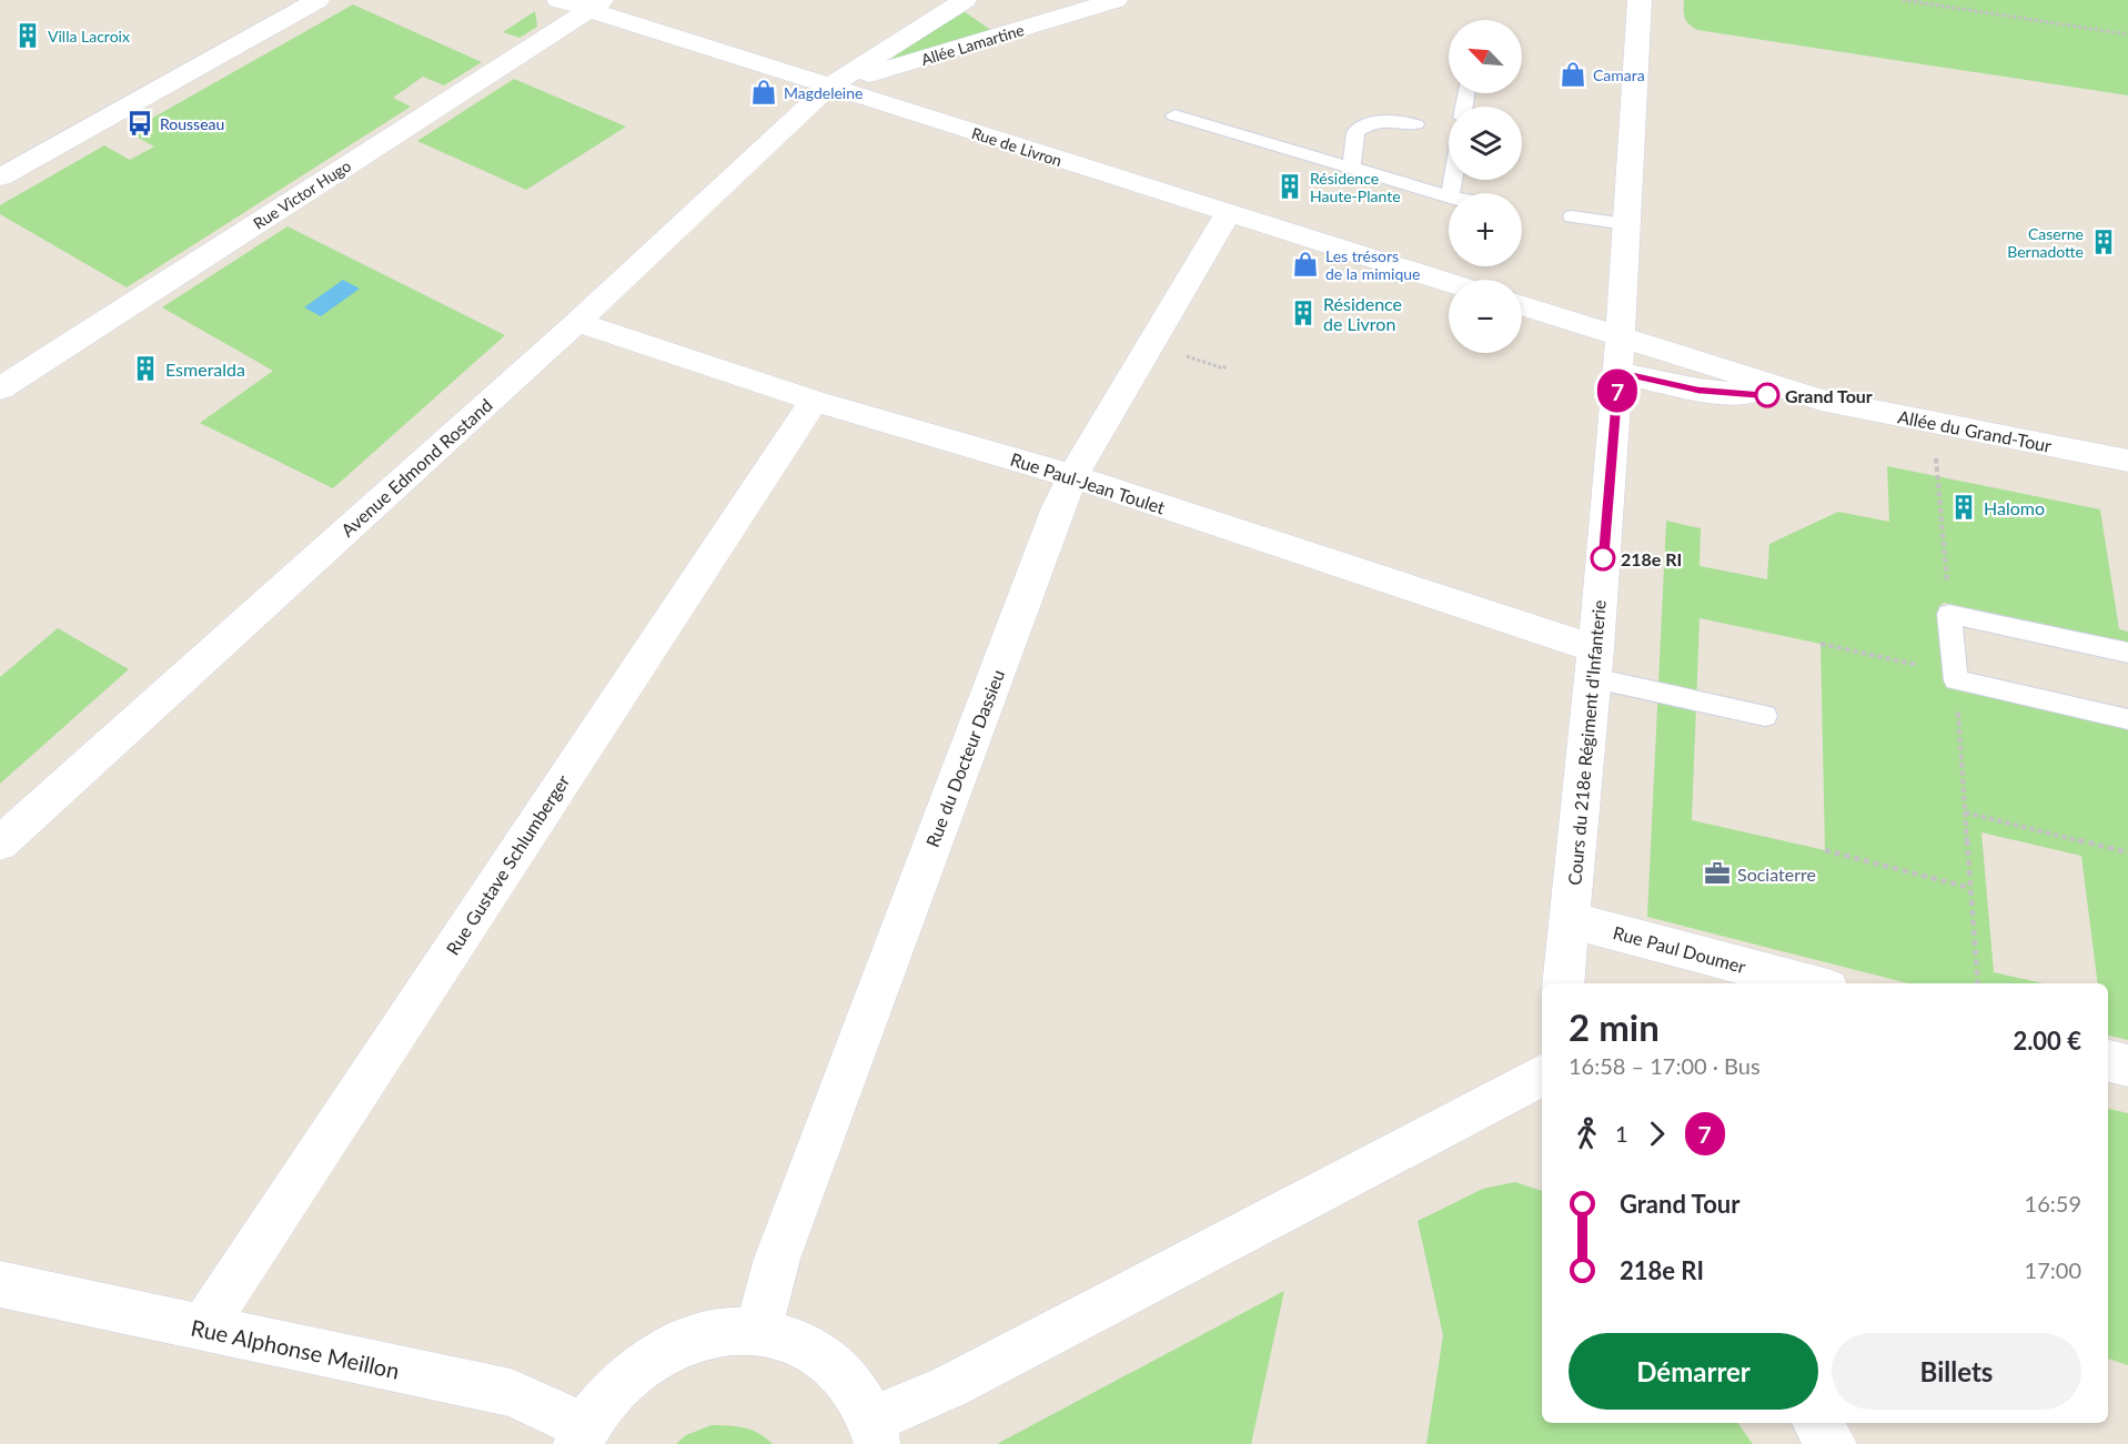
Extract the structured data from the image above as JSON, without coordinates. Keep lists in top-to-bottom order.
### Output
{
  "streets": {
    "street": [
      "Allée Lamartine",
      "Rue de Livron",
      "Rue Victor Hugo",
      "Allée du Grand-Tour",
      "Avenue Edmond Rostand",
      "Rue Paul-Jean Toulet",
      "Cours du 218e Régiment d'Infanterie",
      "Rue du Docteur Dassieu",
      "Rue Gustave Schlumberger",
      "Rue Paul Doumer",
      "Rue Alphonse Meillon"
    ]
  },
  "crossings": [
    ["Allée Lamartine", "Rue de Livron"],
    ["Allée Lamartine", "Avenue Edmond Rostand"],
    ["Rue de Livron", "Rue Victor Hugo"],
    ["Rue de Livron", "Avenue Edmond Rostand"],
    ["Rue de Livron", "Rue du Docteur Dassieu"],
    ["Allée du Grand-Tour", "Cours du 218e Régiment d'Infanterie"],
    ["Avenue Edmond Rostand", "Rue Paul-Jean Toulet"],
    ["Rue Paul-Jean Toulet", "Cours du 218e Régiment d'Infanterie"],
    ["Rue Paul-Jean Toulet", "Rue du Docteur Dassieu"],
    ["Rue Paul-Jean Toulet", "Rue Gustave Schlumberger"],
    ["Cours du 218e Régiment d'Infanterie", "Rue Paul Doumer"],
    ["Rue Gustave Schlumberger", "Rue Alphonse Meillon"]
  ],
  "places": {
    "building": [
      "Villa Lacroix",
      "Résidence Haute-Plante",
      "Caserne Bernadotte",
      "Résidence de Livron",
      "Esmeralda",
      "Halomo"
    ],
    "shop": ["Camara", "Magdeleine", "Les trésors de la mimique"],
    "bus stop": ["Rousseau"],
    "other": ["Grand Tour", "218e RI"],
    "office": ["Sociaterre"]
  },
  "lines": ["bus line 7"],
  "north": "top left",
  "page": {
    "on_map": "7",
    "map_buttons": ["+", "−"],
    "heading": ["2 min", "16:58 – 17:00 · Bus", "2.00 €"],
    "legs": ["1", "7"],
    "list": [
      {
        "name": "Grand Tour",
        "value": "16:59"
      },
      {
        "name": "218e RI",
        "value": "17:00"
      }
    ],
    "buttons": ["Démarrer", "Billets"]
  }
}
